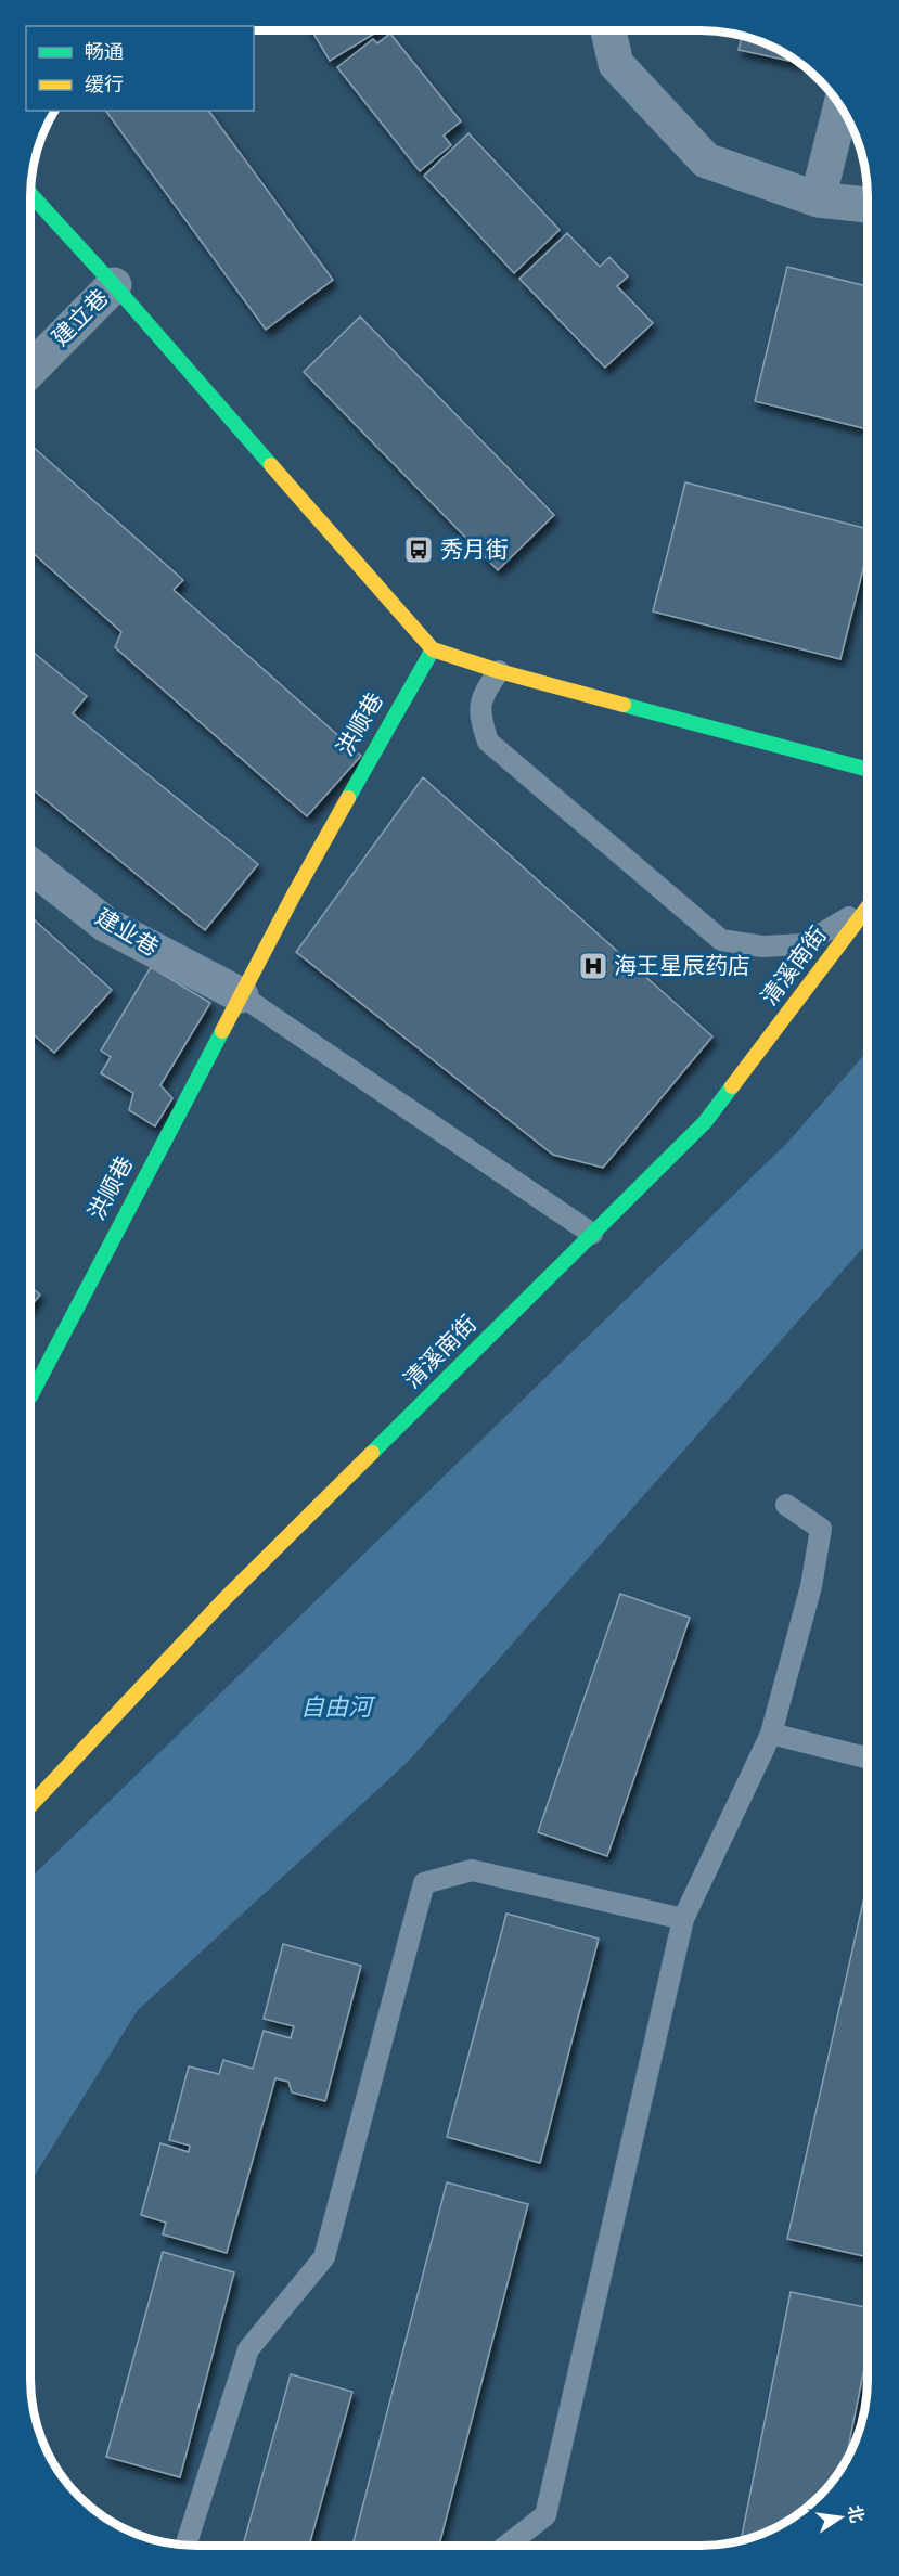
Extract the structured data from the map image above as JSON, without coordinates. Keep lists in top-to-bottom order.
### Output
{
  "streets": {
    "street": [
      "建立巷",
      "洪顺巷",
      "建业巷",
      "清溪南街"
    ]
  },
  "crossings": [
    ["洪顺巷", "建业巷"]
  ],
  "water": ["自由河"],
  "places": {
    "bus stop": ["秀月街"],
    "hospital": ["海王星辰药店"]
  },
  "legend": ["畅通", "缓行"],
  "north": "right"
}
